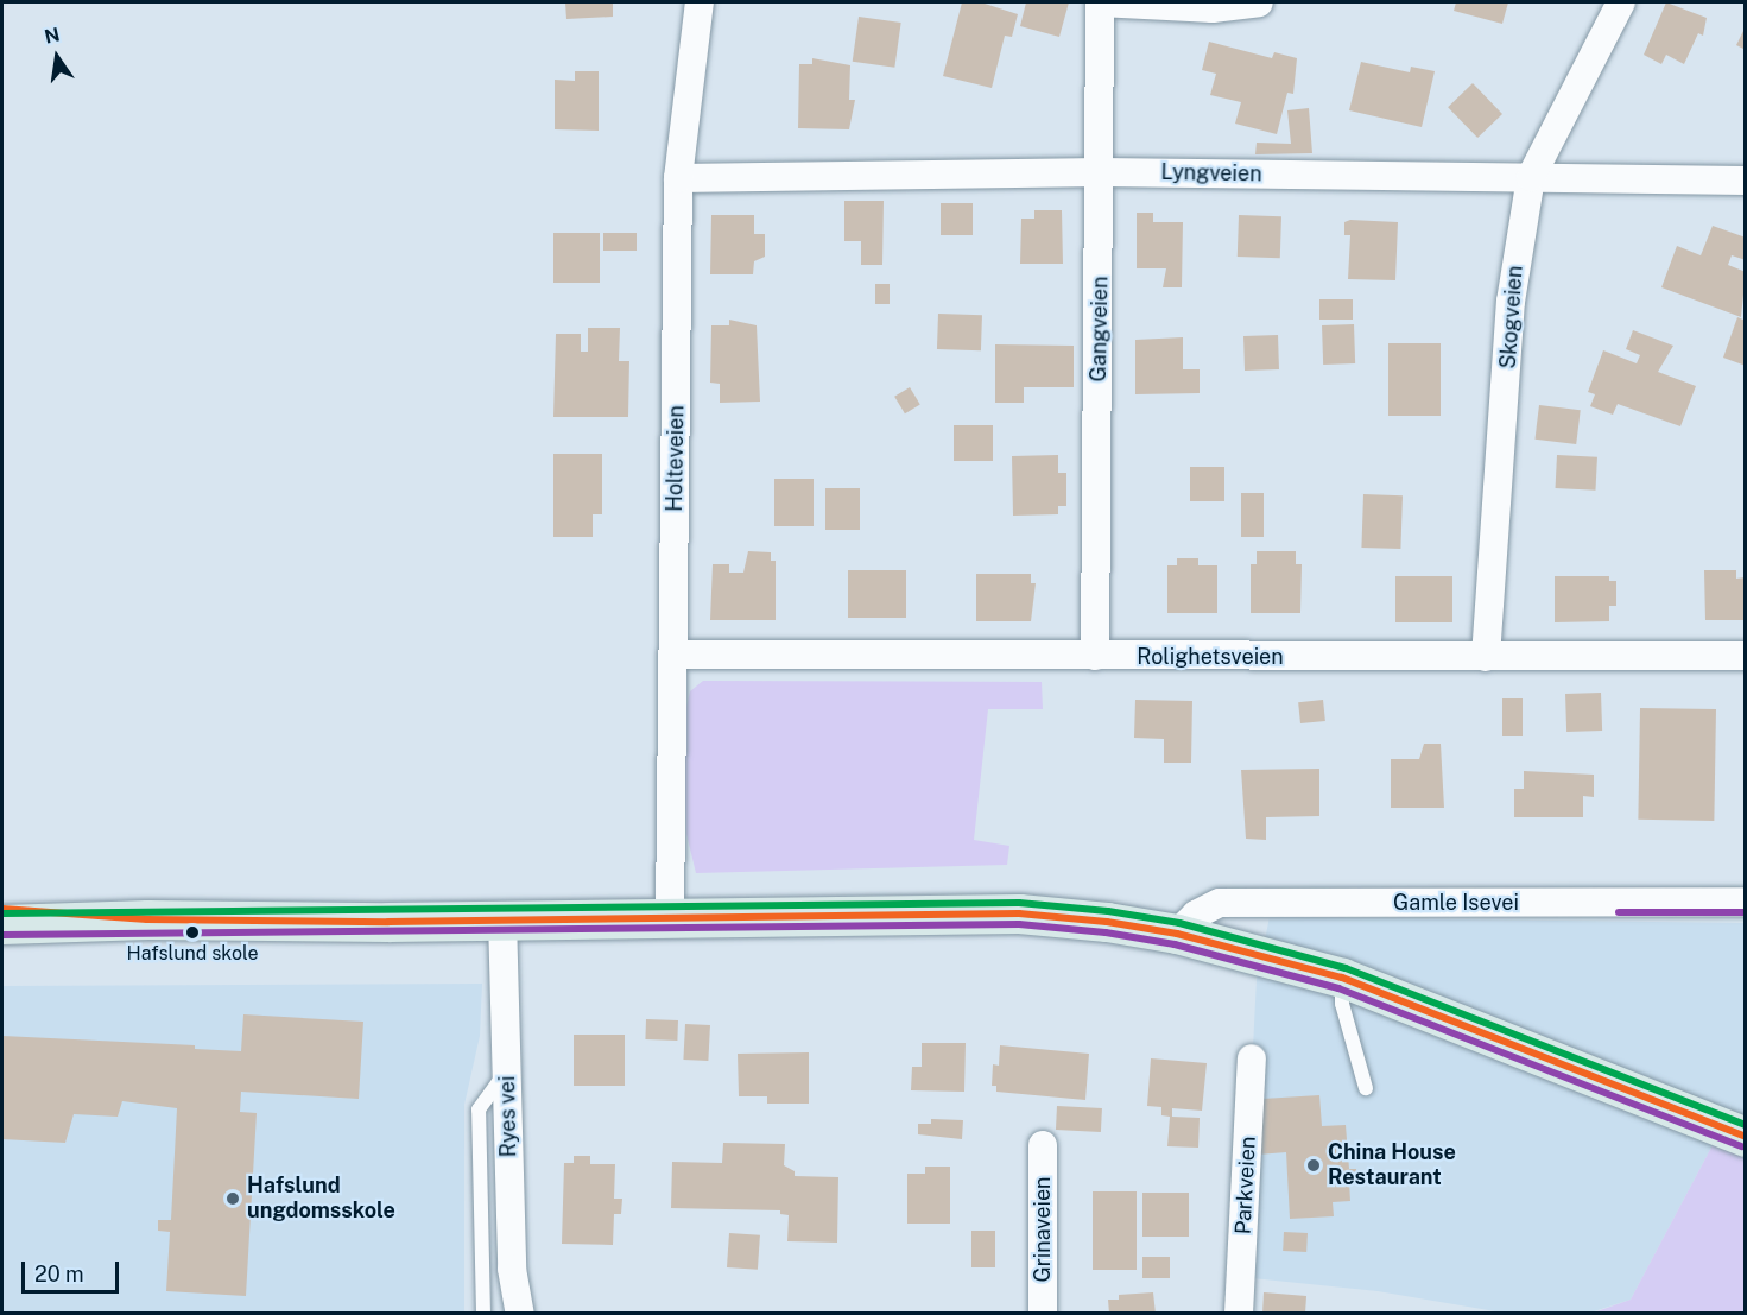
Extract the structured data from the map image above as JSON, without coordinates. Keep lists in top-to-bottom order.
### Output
{
  "streets": {
    "street": [
      "Lyngveien",
      "Skogveien",
      "Gangveien",
      "Holteveien",
      "Rolighetsveien",
      "Gamle Isevei",
      "Ryes vei",
      "Parkveien",
      "Grinaveien"
    ]
  },
  "crossings": [
    ["Lyngveien", "Skogveien"],
    ["Lyngveien", "Gangveien"],
    ["Lyngveien", "Holteveien"],
    ["Skogveien", "Rolighetsveien"],
    ["Gangveien", "Rolighetsveien"],
    ["Holteveien", "Rolighetsveien"]
  ],
  "places": ["Hafslund skole", "China House Restaurant", "Hafslund ungdomsskole"],
  "scale_bar": "20 m",
  "north": "top"
}
